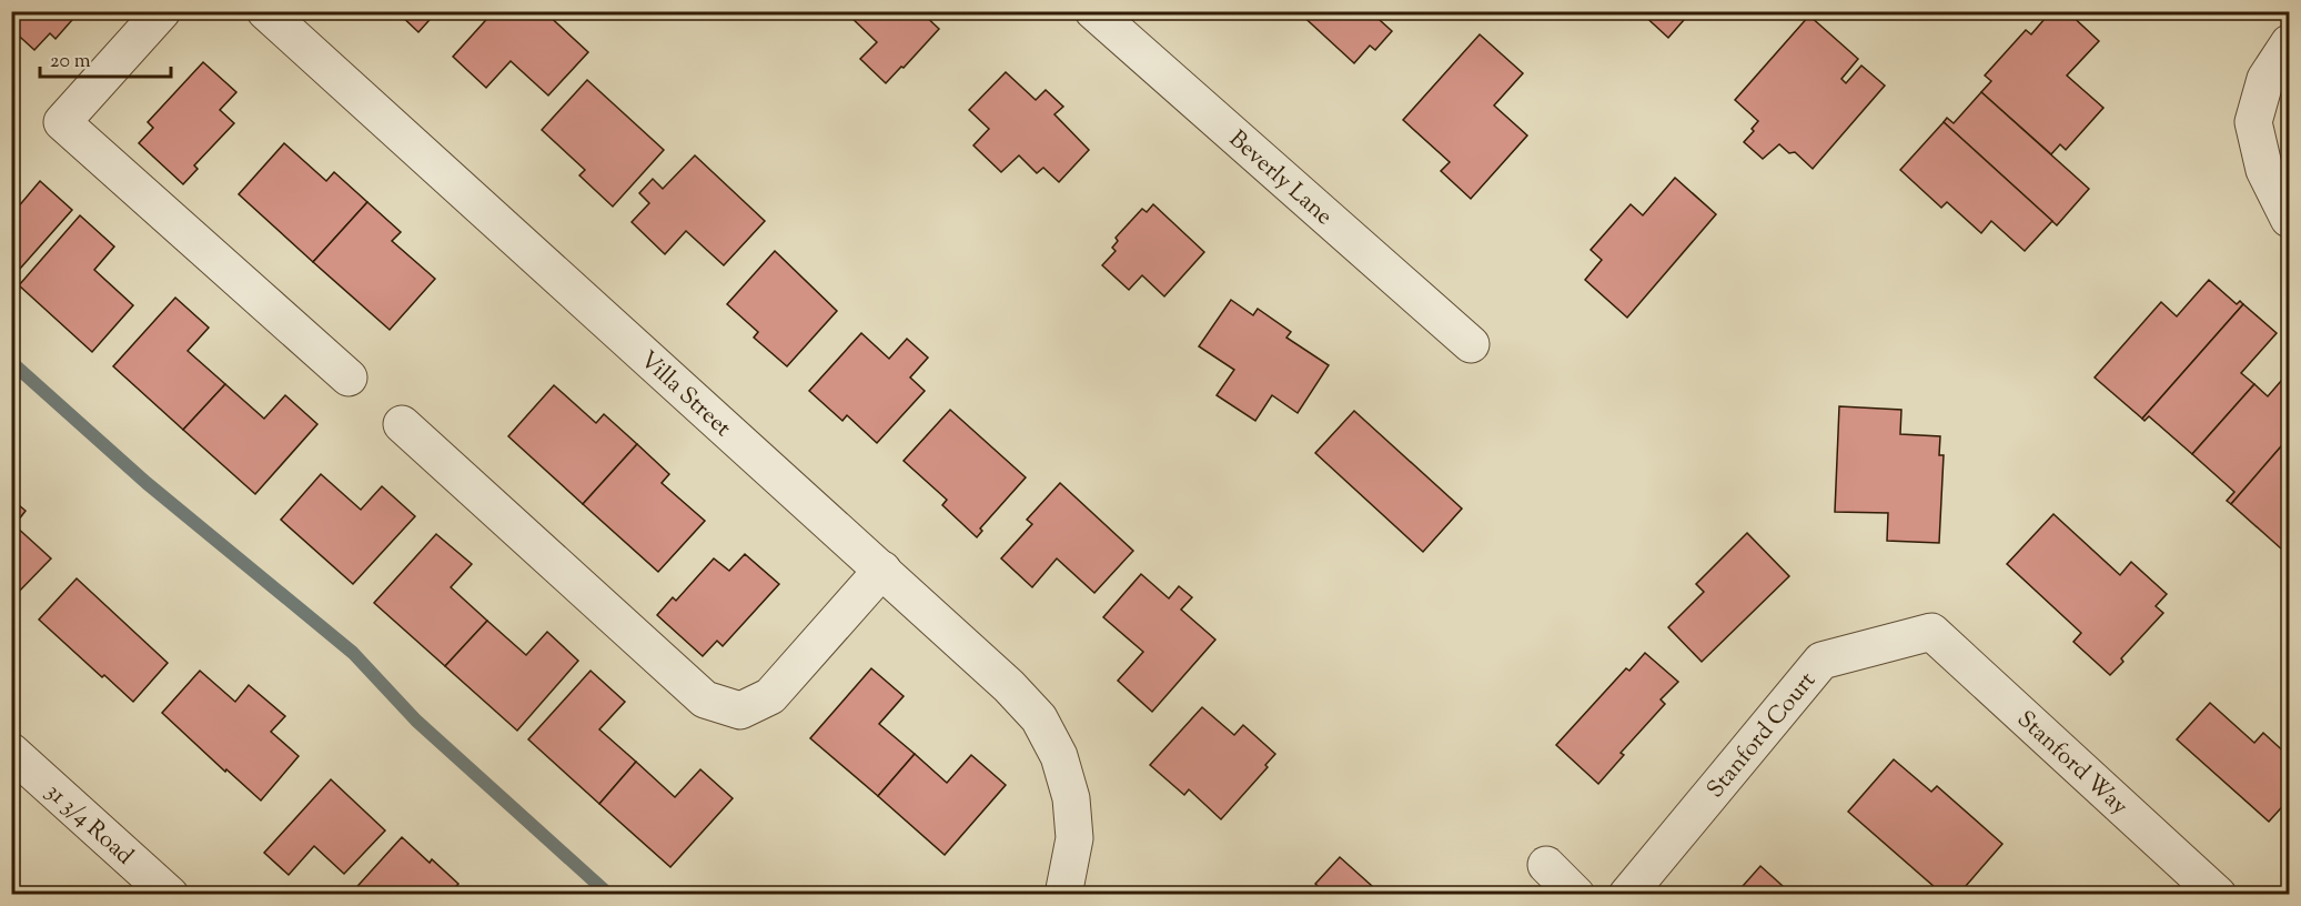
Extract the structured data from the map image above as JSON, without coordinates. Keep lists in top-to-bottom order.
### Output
{
  "streets": {
    "street": [
      "Beverly Lane",
      "Villa Street",
      "Stanford Court",
      "Stanford Way",
      "31 3/4 Road"
    ]
  },
  "crossings": [
    ["Stanford Court", "Stanford Way"]
  ],
  "scale_bar": "20 m"
}
